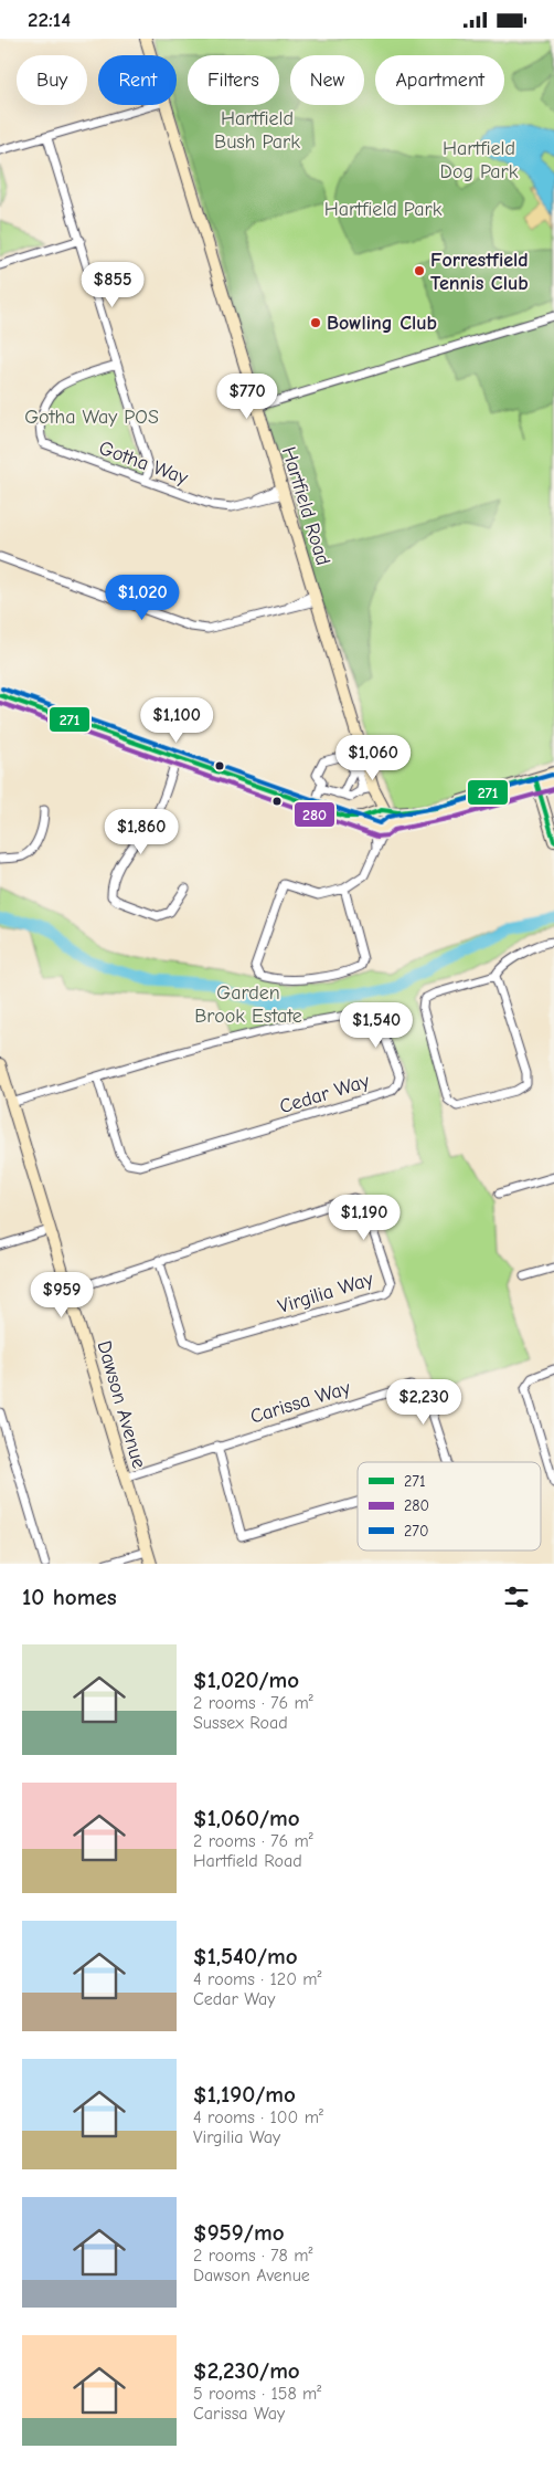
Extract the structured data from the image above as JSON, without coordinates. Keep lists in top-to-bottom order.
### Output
{
  "streets": {
    "main road": ["Hartfield Road", "Dawson Avenue"],
    "street": [
      "Gotha Way",
      "Cedar Way",
      "Virgilia Way",
      "Carissa Way"
    ]
  },
  "crossings": [
    ["Gotha Way", "Hartfield Road"],
    ["Cedar Way", "Dawson Avenue"],
    ["Virgilia Way", "Dawson Avenue"],
    ["Carissa Way", "Dawson Avenue"]
  ],
  "parks": [
    "Hartfield Bush Park",
    "Hartfield Dog Park",
    "Hartfield Park",
    "Gotha Way POS",
    "Garden Brook Estate"
  ],
  "places": ["Forrestfield Tennis Club", "Bowling Club"],
  "lines": ["transit line 270", "transit line 271", "transit line 280"],
  "legend": ["271", "280", "270"],
  "page": {
    "status": "22:14",
    "chip": [
      "Buy",
      "Rent",
      "Filters",
      "New",
      "Apartment"
    ],
    "price": [
      "$855",
      "$770",
      "$1,020",
      "$1,100",
      "$1,060",
      "$1,860",
      "$1,540",
      "$1,190",
      "$959",
      "$2,230"
    ],
    "heading": "10 homes",
    "list": [
      {
        "name": "$1,020/mo",
        "note": "2 rooms · 76 m² · Sussex Road"
      },
      {
        "name": "$1,060/mo",
        "note": "2 rooms · 76 m² · Hartfield Road"
      },
      {
        "name": "$1,540/mo",
        "note": "4 rooms · 120 m² · Cedar Way"
      },
      {
        "name": "$1,190/mo",
        "note": "4 rooms · 100 m² · Virgilia Way"
      },
      {
        "name": "$959/mo",
        "note": "2 rooms · 78 m² · Dawson Avenue"
      },
      {
        "name": "$2,230/mo",
        "note": "5 rooms · 158 m² · Carissa Way"
      }
    ]
  }
}
